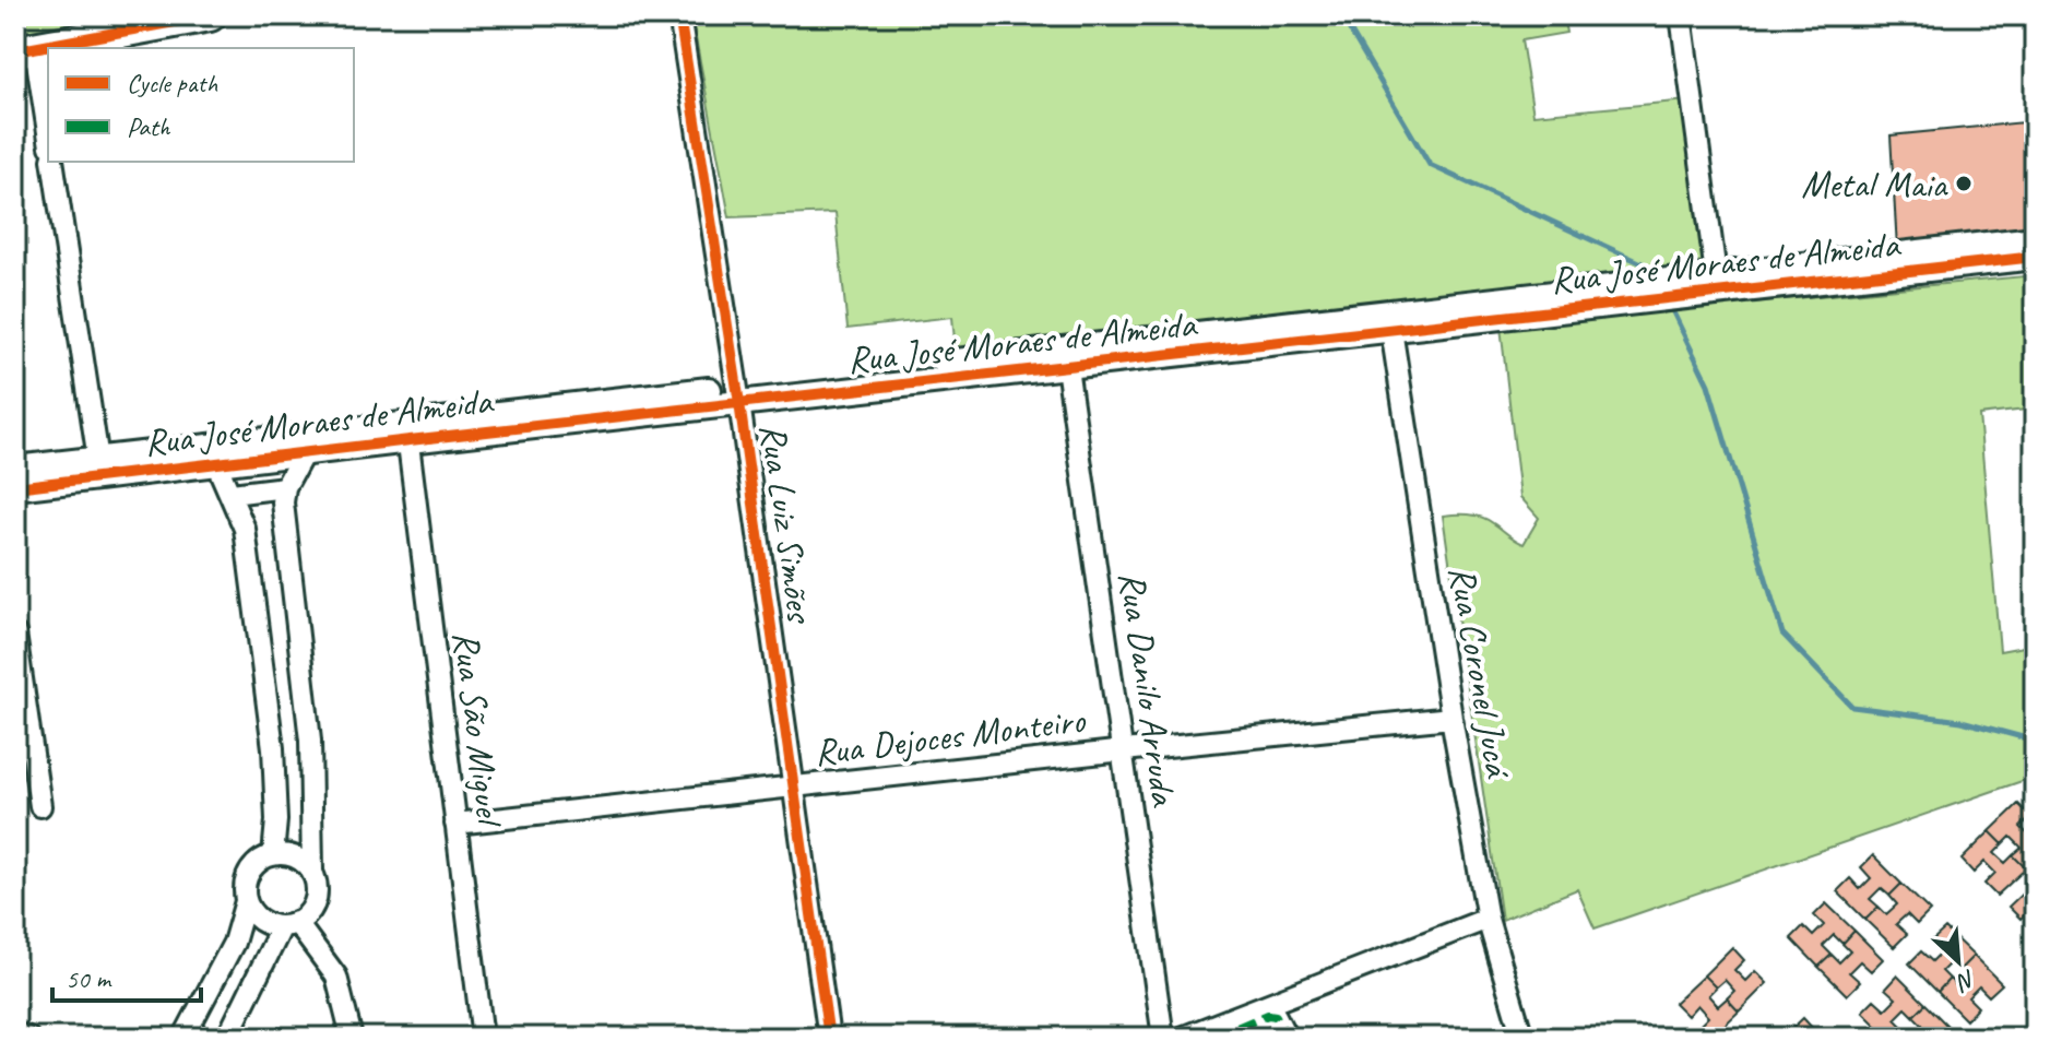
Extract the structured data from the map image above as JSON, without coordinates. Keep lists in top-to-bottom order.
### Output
{
  "streets": {
    "street": [
      "Rua José Moraes de Almeida",
      "Rua Luiz Simões",
      "Rua Coronel Jucá",
      "Rua Danilo Arruda",
      "Rua São Miguel",
      "Rua Dejoces Monteiro"
    ]
  },
  "crossings": [
    ["Rua José Moraes de Almeida", "Rua Luiz Simões"],
    ["Rua José Moraes de Almeida", "Rua Coronel Jucá"],
    ["Rua José Moraes de Almeida", "Rua Danilo Arruda"],
    ["Rua José Moraes de Almeida", "Rua São Miguel"],
    ["Rua Luiz Simões", "Rua Dejoces Monteiro"],
    ["Rua Coronel Jucá", "Rua Dejoces Monteiro"],
    ["Rua Danilo Arruda", "Rua Dejoces Monteiro"],
    ["Rua São Miguel", "Rua Dejoces Monteiro"]
  ],
  "places": ["Metal Maia"],
  "legend": ["Cycle path", "Path"],
  "scale_bar": "50 m",
  "north": "bottom right"
}
